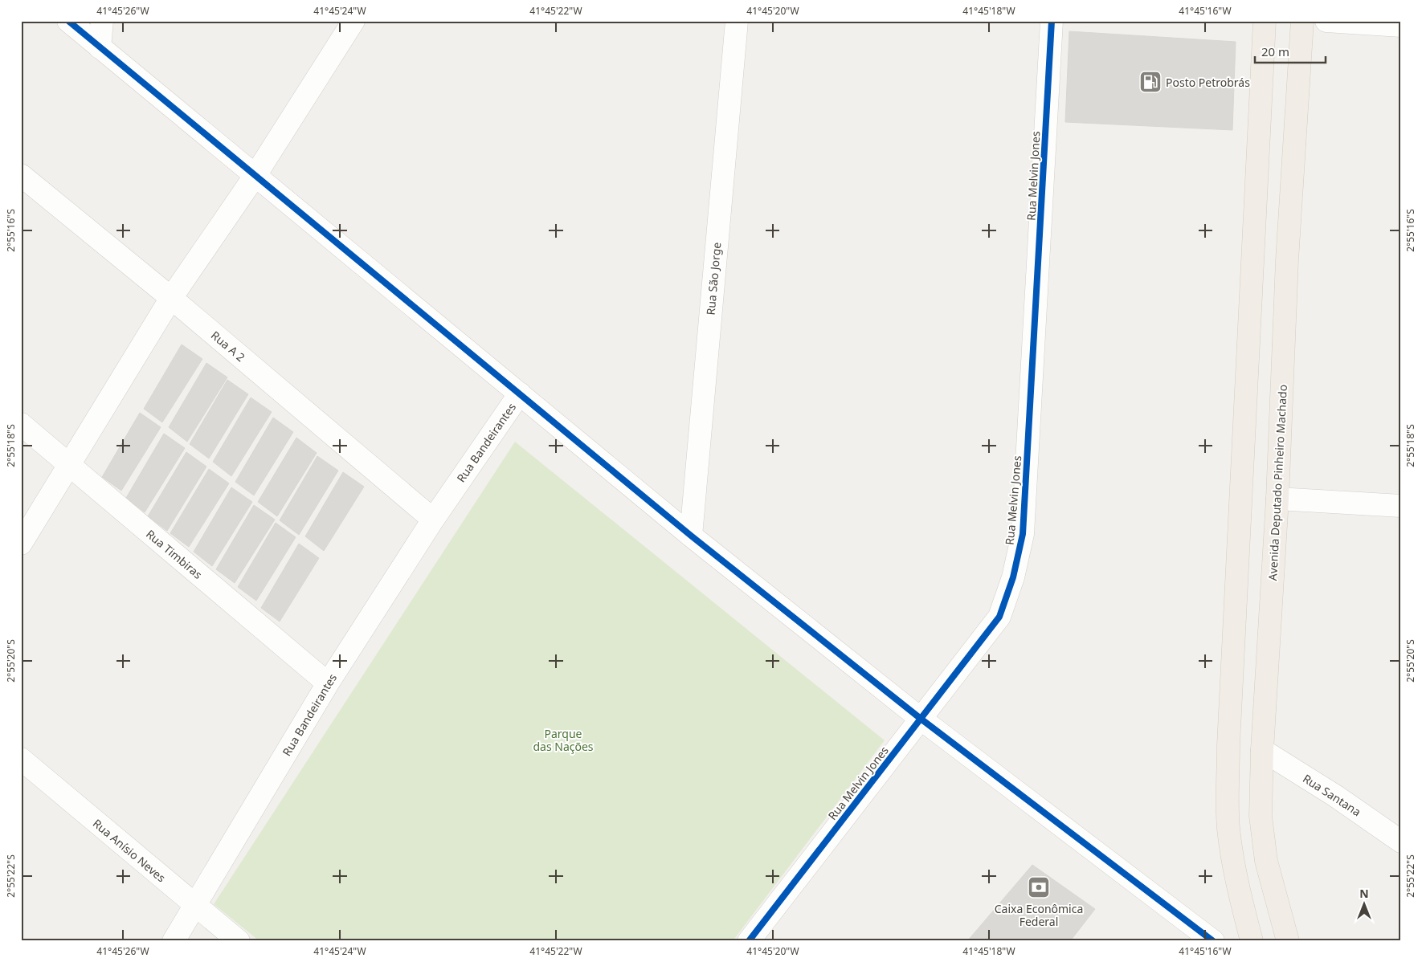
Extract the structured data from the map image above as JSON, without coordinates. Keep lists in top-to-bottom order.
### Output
{
  "streets": {
    "main road": ["Avenida Deputado Pinheiro Machado"],
    "street": [
      "Rua Melvin Jones",
      "Rua São Jorge",
      "Rua A 2",
      "Rua Bandeirantes",
      "Rua Timbiras",
      "Rua Santana",
      "Rua Anísio Neves"
    ]
  },
  "crossings": [
    ["Rua A 2", "Rua Bandeirantes"],
    ["Rua Bandeirantes", "Rua Timbiras"],
    ["Rua Bandeirantes", "Rua Anísio Neves"],
    ["Avenida Deputado Pinheiro Machado", "Rua Santana"]
  ],
  "parks": ["Parque das Nações"],
  "places": {
    "fuel station": ["Posto Petrobrás"],
    "bank": ["Caixa Econômica Federal"]
  },
  "scale_bar": "20 m",
  "north": "top",
  "coordinates": [
    "41°45'26\"W",
    "41°45'24\"W",
    "41°45'22\"W",
    "41°45'20\"W",
    "41°45'18\"W",
    "41°45'16\"W",
    "2°55'16\"S",
    "2°55'18\"S",
    "2°55'20\"S",
    "2°55'22\"S"
  ]
}
